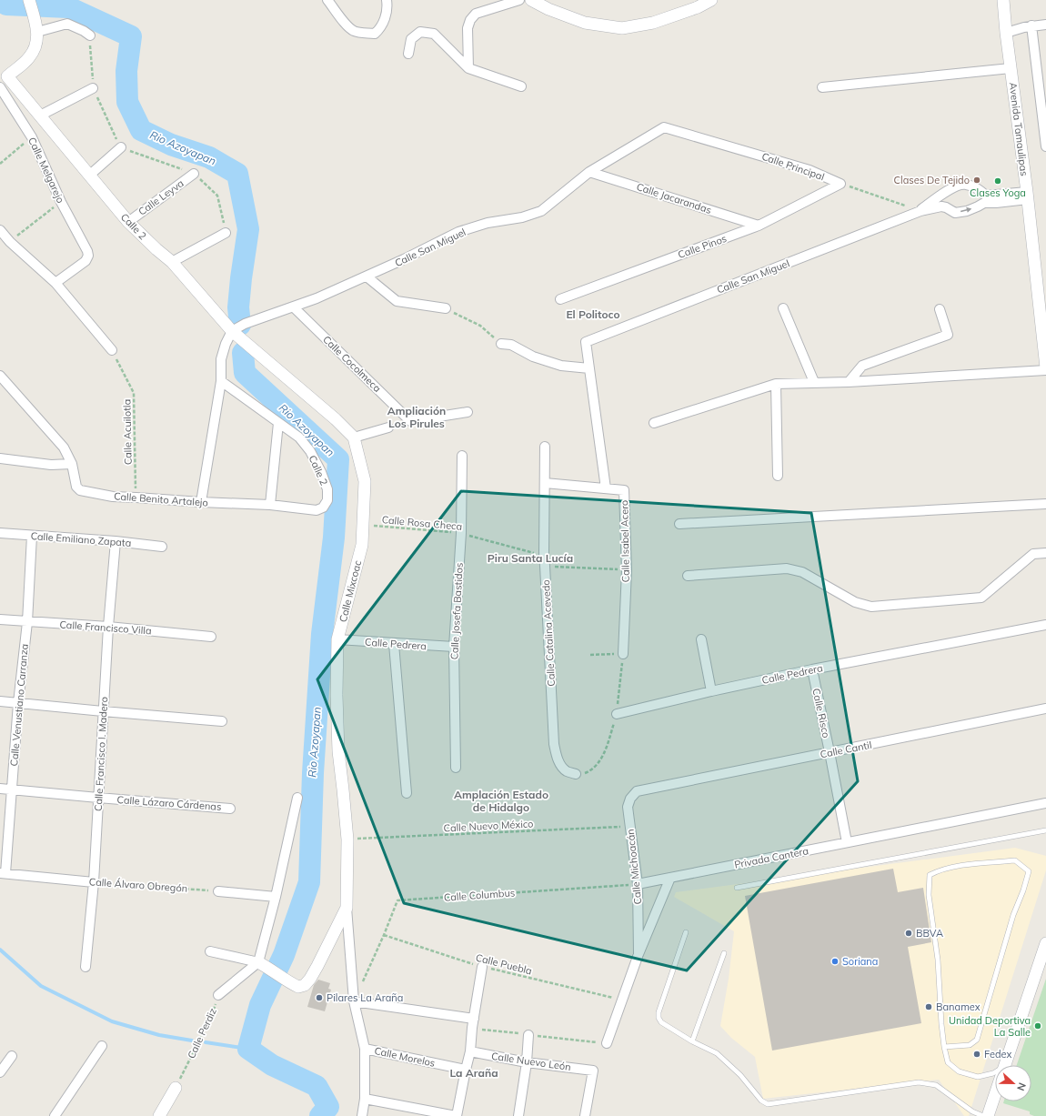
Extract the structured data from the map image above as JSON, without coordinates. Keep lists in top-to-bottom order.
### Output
{
  "streets": {
    "street": [
      "Avenida Tamaulipas",
      "Calle Principal",
      "Calle Melgarejo",
      "Calle Leyva",
      "Calle Jacarandas",
      "Calle 2",
      "Calle Pinos",
      "Calle San Miguel",
      "Calle Cocolmeca",
      "Calle Benito Artalejo",
      "Calle Emiliano Zapata",
      "Calle Isabel Acero",
      "Calle Mixcoac",
      "Calle Josefa Bastidos",
      "Calle Francisco Villa",
      "Calle Catalina Acevedo",
      "Calle Pedrera",
      "Calle Venustiano Carranza",
      "Calle Risco",
      "Calle Cantil",
      "Calle Francisco I. Madero",
      "Calle Lázaro Cárdenas",
      "Privada Cantera",
      "Calle Michoacán",
      "Calle Álvaro Obregón",
      "Calle Perdiz",
      "Calle Morelos",
      "Calle Nuevo León"
    ],
    "path": [
      "Calle Acuilotla",
      "Calle Rosa Checa",
      "Calle Nuevo México",
      "Calle Columbus",
      "Calle Puebla"
    ]
  },
  "crossings": [
    ["Avenida Tamaulipas", "Calle San Miguel"],
    ["Calle Principal", "Calle Pinos"],
    ["Calle Principal", "Calle San Miguel"],
    ["Calle Leyva", "Calle 2"],
    ["Calle Jacarandas", "Calle Pinos"],
    ["Calle Jacarandas", "Calle San Miguel"],
    ["Calle 2", "Calle San Miguel"],
    ["Calle 2", "Calle Benito Artalejo"],
    ["Calle San Miguel", "Calle Cocolmeca"],
    ["Calle Acuilotla", "Calle Benito Artalejo"],
    ["Calle Rosa Checa", "Calle Mixcoac"],
    ["Calle Rosa Checa", "Calle Josefa Bastidos"],
    ["Calle Rosa Checa", "Calle Catalina Acevedo"],
    ["Calle Emiliano Zapata", "Calle Venustiano Carranza"],
    ["Calle Emiliano Zapata", "Calle Francisco I. Madero"],
    ["Calle Mixcoac", "Calle Pedrera"],
    ["Calle Mixcoac", "Calle Nuevo México"],
    ["Calle Josefa Bastidos", "Calle Pedrera"],
    ["Calle Francisco Villa", "Calle Venustiano Carranza"],
    ["Calle Francisco Villa", "Calle Francisco I. Madero"],
    ["Calle Pedrera", "Calle Risco"],
    ["Calle Venustiano Carranza", "Calle Lázaro Cárdenas"],
    ["Calle Venustiano Carranza", "Calle Álvaro Obregón"],
    ["Calle Risco", "Calle Cantil"],
    ["Calle Risco", "Privada Cantera"],
    ["Calle Cantil", "Calle Michoacán"],
    ["Calle Francisco I. Madero", "Calle Lázaro Cárdenas"],
    ["Calle Francisco I. Madero", "Calle Álvaro Obregón"],
    ["Calle Nuevo México", "Calle Michoacán"],
    ["Calle Michoacán", "Calle Columbus"],
    ["Calle Columbus", "Calle Puebla"]
  ],
  "districts": [
    "El Politoco",
    "Ampliación Los Pirules",
    "Piru Santa Lucía",
    "Amplación Estado de Hidalgo",
    "La Araña"
  ],
  "water": ["Rio Azoyapan"],
  "places": [
    "Clases De Tejido",
    "Clases Yoga",
    "BBVA",
    "Soriana",
    "Pilares La Araña",
    "Banamex",
    "Unidad Deportiva La Salle",
    "Fedex"
  ],
  "north": "right"
}
